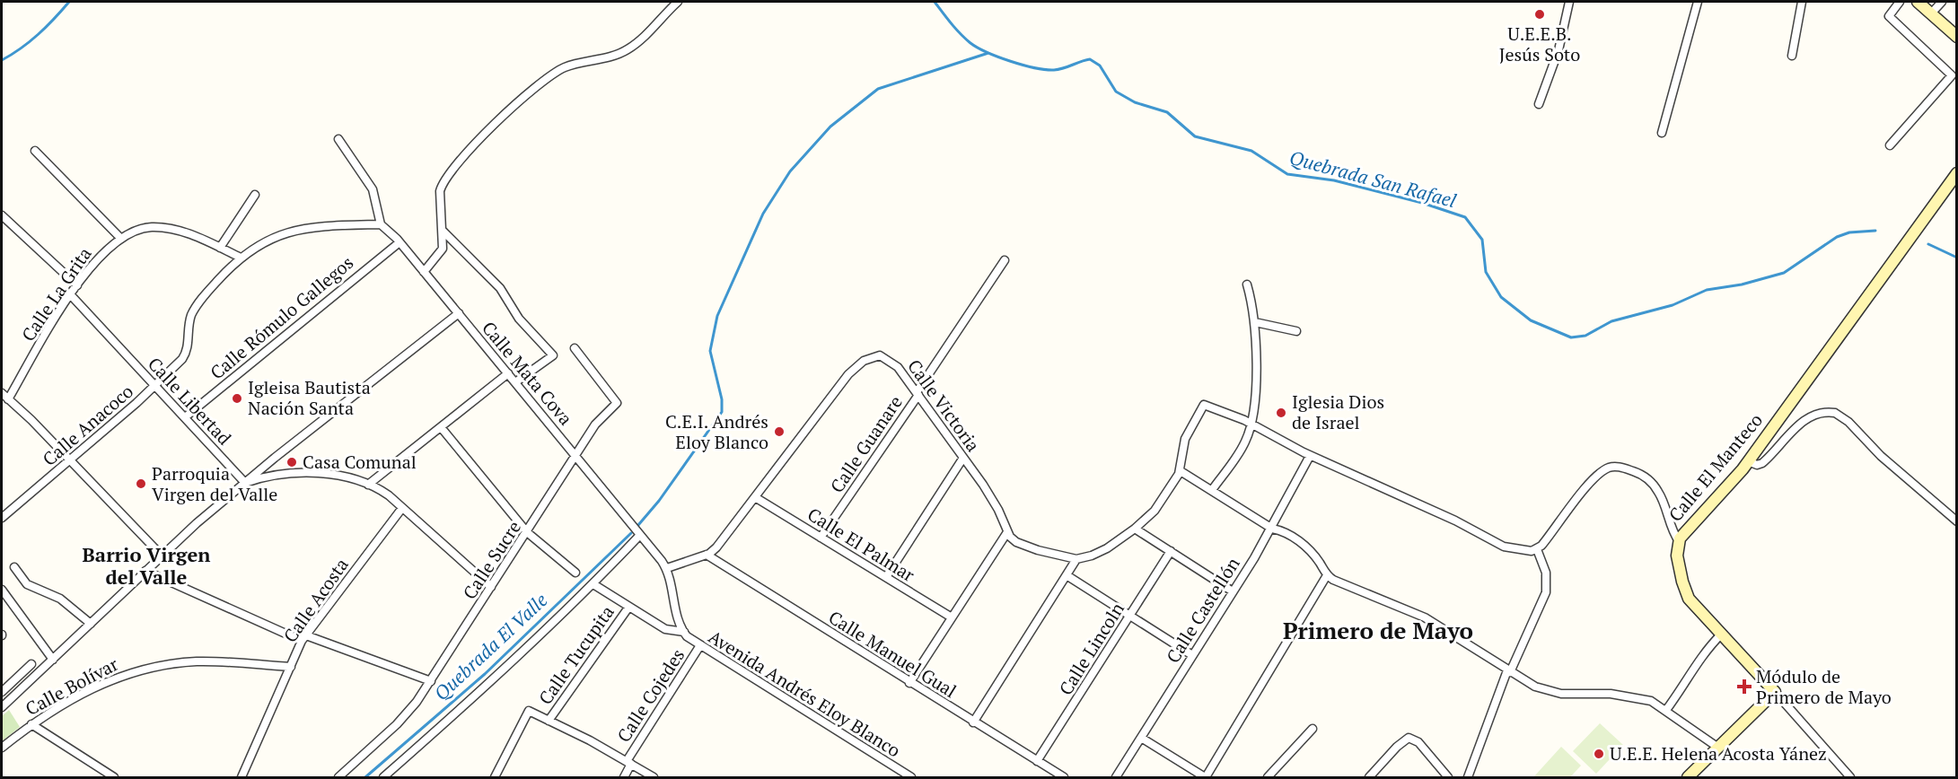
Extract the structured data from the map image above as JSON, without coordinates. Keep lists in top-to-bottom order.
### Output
{
  "streets": {
    "street": [
      "Calle La Grita",
      "Calle Rómulo Gallegos",
      "Calle Mata Cova",
      "Calle Libertad",
      "Calle Victoria",
      "Calle Anacoco",
      "Calle Guanare",
      "Calle El Manteco",
      "Calle El Palmar",
      "Calle Sucre",
      "Calle Acosta",
      "Calle Castellón",
      "Calle Lincoln",
      "Calle Manuel Gual",
      "Calle Tucupita",
      "Calle Bolívar",
      "Avenida Andrés Eloy Blanco",
      "Calle Cojedes"
    ]
  },
  "crossings": [
    ["Calle La Grita", "Calle Libertad"],
    ["Calle La Grita", "Calle Anacoco"],
    ["Calle Rómulo Gallegos", "Calle Mata Cova"],
    ["Calle Rómulo Gallegos", "Calle Libertad"],
    ["Calle Mata Cova", "Calle Victoria"],
    ["Calle Mata Cova", "Calle Anacoco"],
    ["Calle Mata Cova", "Calle Sucre"],
    ["Calle Mata Cova", "Avenida Andrés Eloy Blanco"],
    ["Calle Libertad", "Calle Anacoco"],
    ["Calle Victoria", "Calle Guanare"],
    ["Calle Victoria", "Calle El Palmar"],
    ["Calle Victoria", "Calle Manuel Gual"],
    ["Calle Guanare", "Calle El Palmar"],
    ["Calle Acosta", "Calle Bolívar"],
    ["Calle Lincoln", "Calle Manuel Gual"],
    ["Avenida Andrés Eloy Blanco", "Calle Cojedes"]
  ],
  "districts": ["Barrio Virgen del Valle", "Primero de Mayo"],
  "water": ["Quebrada San Rafael", "Quebrada El Valle"],
  "places": {
    "other": [
      "U.E.E.B. Jesús Soto",
      "Igleisa Bautista Nación Santa",
      "Iglesia Dios de Israel",
      "C.E.I. Andrés Eloy Blanco",
      "Casa Comunal",
      "Parroquia Virgen del Valle",
      "U.E.E. Helena Acosta Yánez"
    ],
    "health": ["Módulo de Primero de Mayo"]
  }
}
